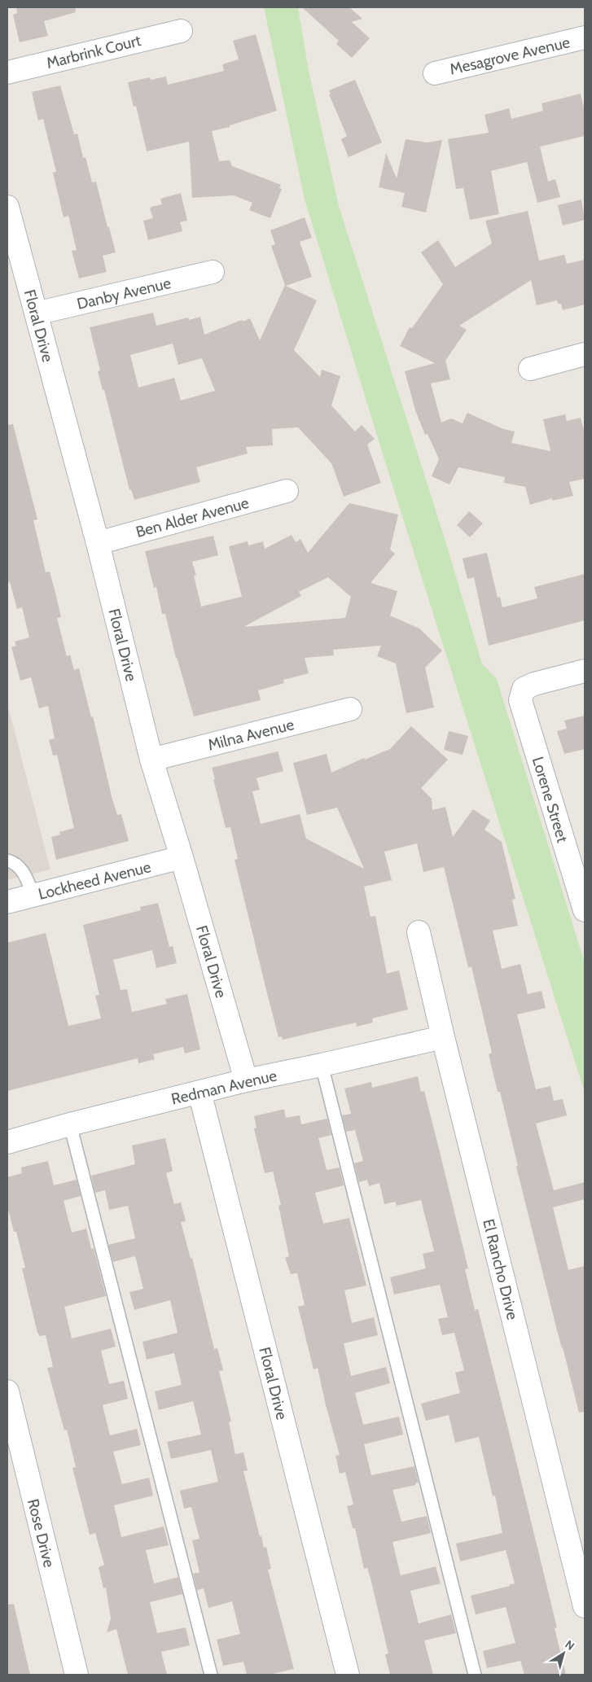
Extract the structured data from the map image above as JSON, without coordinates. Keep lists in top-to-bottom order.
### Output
{
  "streets": {
    "street": [
      "Marbrink Court",
      "Mesagrove Avenue",
      "Danby Avenue",
      "Floral Drive",
      "Ben Alder Avenue",
      "Milna Avenue",
      "Lorene Street",
      "Lockheed Avenue",
      "Redman Avenue",
      "El Rancho Drive",
      "Rose Drive"
    ]
  },
  "crossings": [
    ["Danby Avenue", "Floral Drive"],
    ["Floral Drive", "Ben Alder Avenue"],
    ["Floral Drive", "Milna Avenue"],
    ["Floral Drive", "Lockheed Avenue"],
    ["Floral Drive", "Redman Avenue"],
    ["Redman Avenue", "El Rancho Drive"]
  ],
  "north": "top right"
}
